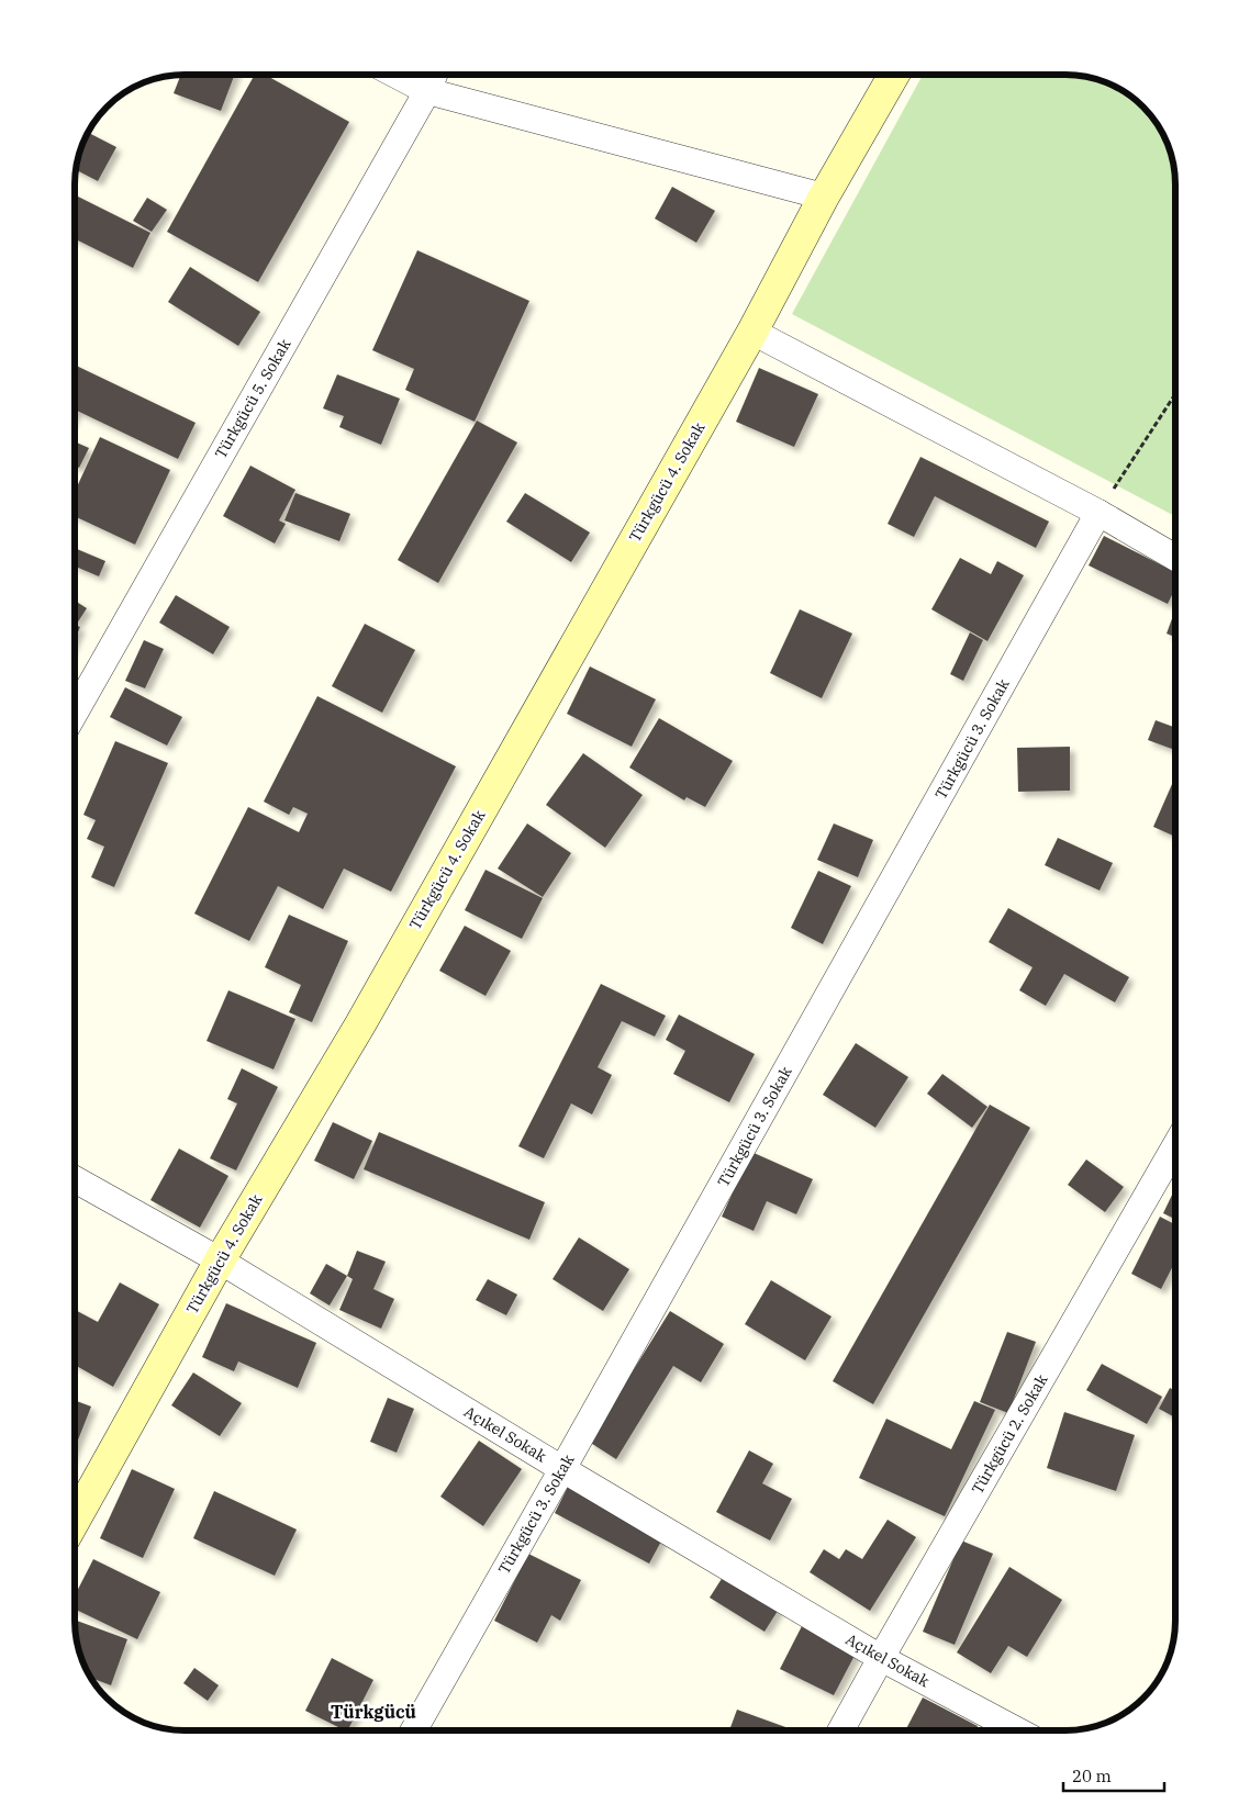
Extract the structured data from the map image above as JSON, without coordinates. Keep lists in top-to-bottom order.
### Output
{
  "streets": {
    "main road": ["Türkgücü 4. Sokak"],
    "street": [
      "Türkgücü 5. Sokak",
      "Türkgücü 3. Sokak",
      "Açıkel Sokak",
      "Türkgücü 2. Sokak"
    ]
  },
  "crossings": [
    ["Türkgücü 4. Sokak", "Açıkel Sokak"],
    ["Türkgücü 3. Sokak", "Açıkel Sokak"],
    ["Açıkel Sokak", "Türkgücü 2. Sokak"]
  ],
  "districts": ["Türkgücü"],
  "scale_bar": "20 m"
}
